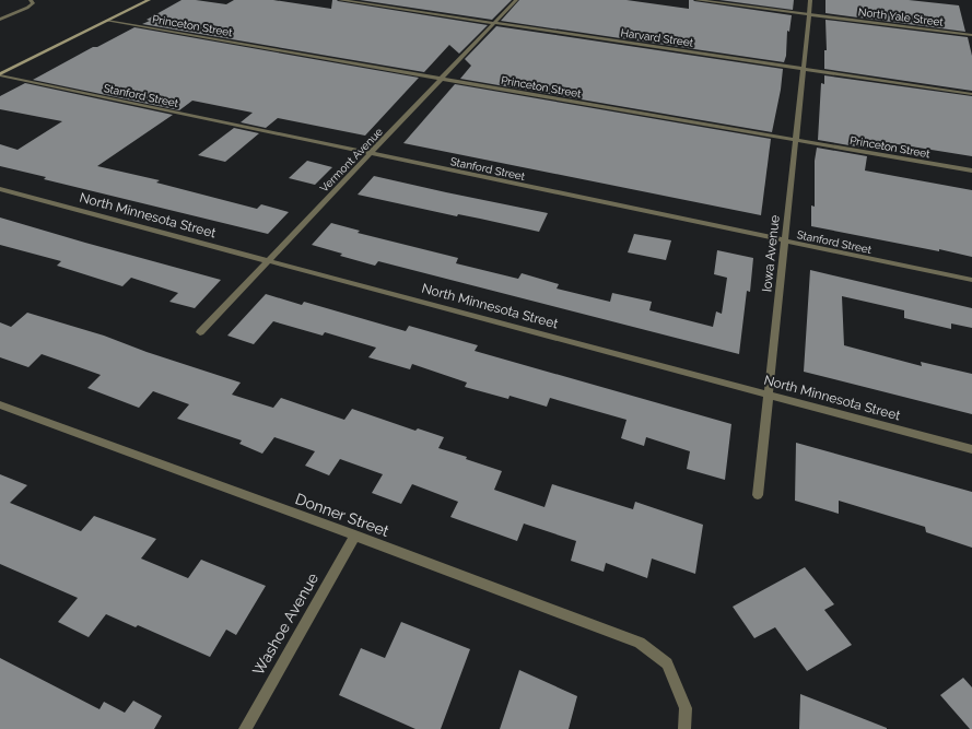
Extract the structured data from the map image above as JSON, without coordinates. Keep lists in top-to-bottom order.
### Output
{
  "streets": {
    "street": [
      "North Yale Street",
      "Princeton Street",
      "Harvard Street",
      "Stanford Street",
      "Vermont Avenue",
      "North Minnesota Street",
      "Iowa Avenue",
      "Donner Street",
      "Washoe Avenue"
    ]
  },
  "crossings": [
    ["North Yale Street", "Iowa Avenue"],
    ["Princeton Street", "Vermont Avenue"],
    ["Princeton Street", "Iowa Avenue"],
    ["Harvard Street", "Vermont Avenue"],
    ["Harvard Street", "Iowa Avenue"],
    ["Stanford Street", "Vermont Avenue"],
    ["Stanford Street", "Iowa Avenue"],
    ["Vermont Avenue", "North Minnesota Street"],
    ["North Minnesota Street", "Iowa Avenue"],
    ["Donner Street", "Washoe Avenue"]
  ]
}
